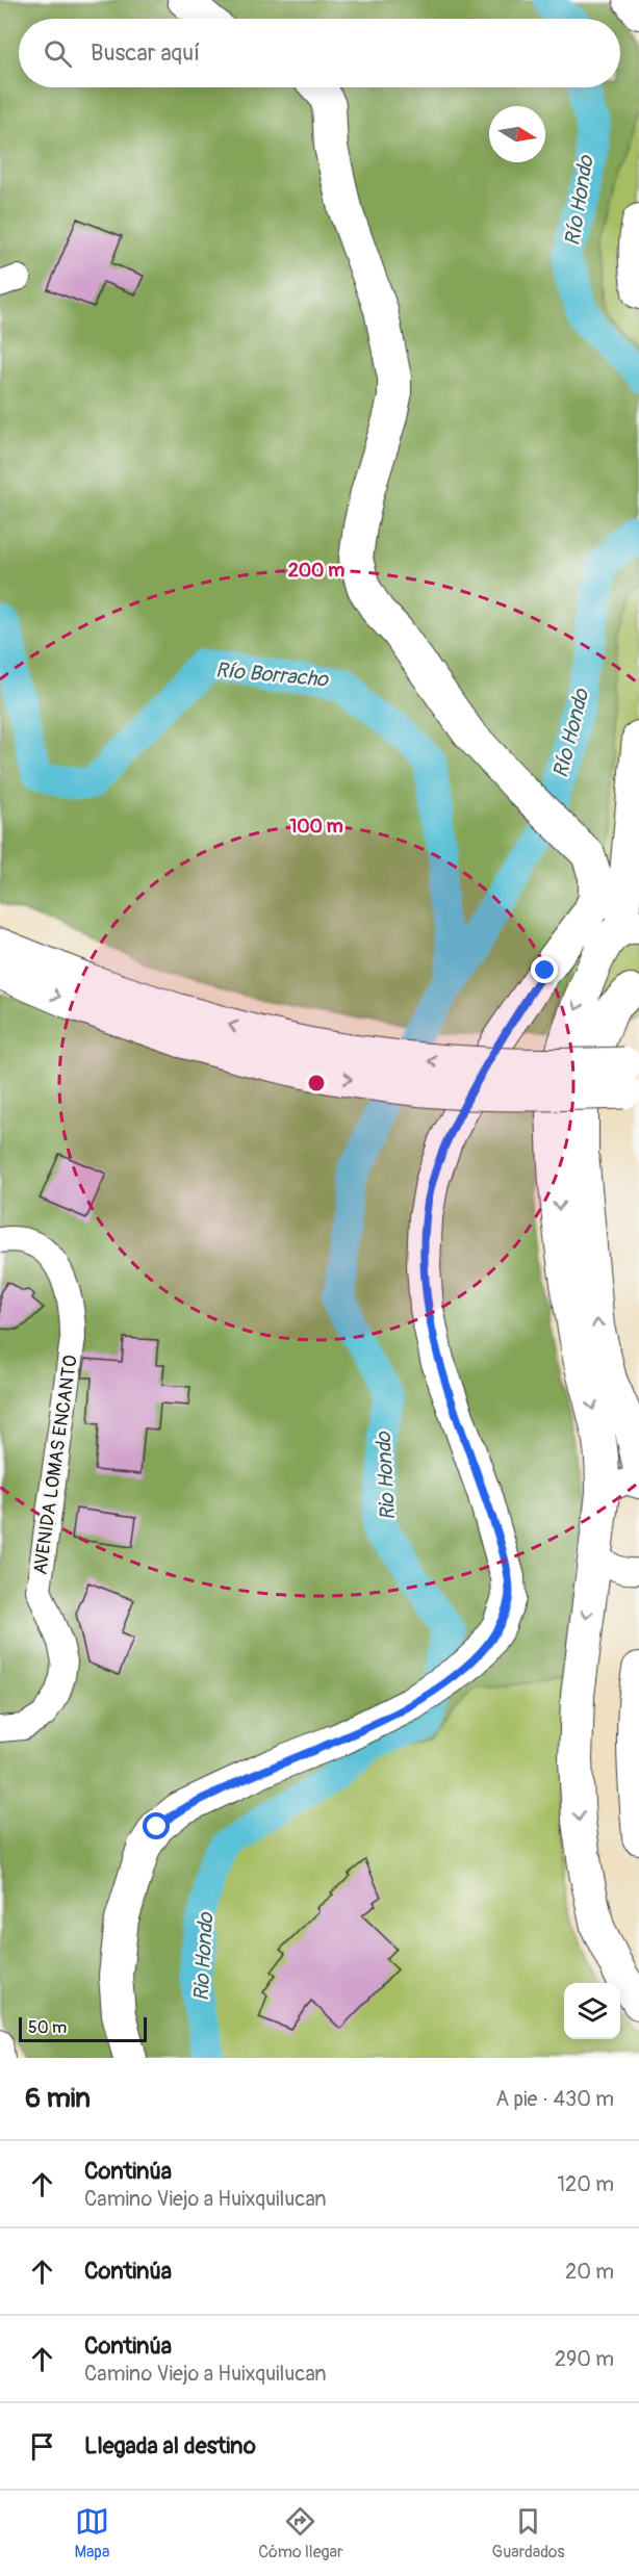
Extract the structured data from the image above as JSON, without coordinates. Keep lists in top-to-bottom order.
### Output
{
  "streets": {
    "street": ["AVENIDA LOMAS ENCANTO"]
  },
  "water": ["Río Hondo", "Río Borracho", "Rio Hondo"],
  "scale_bar": "50 m",
  "north": "right",
  "page": {
    "search": "Buscar aquí",
    "scale": "50 m",
    "heading": ["6 min", "A pie · 430 m"],
    "list": [
      ["Continúa", "Camino Viejo a Huixquilucan", "120 m"],
      ["Continúa", "20 m"],
      ["Continúa", "Camino Viejo a Huixquilucan", "290 m"],
      "Llegada al destino"
    ],
    "nav": ["Mapa", "Cómo llegar", "Guardados"]
  },
  "rings": ["200 m", "100 m"]
}
